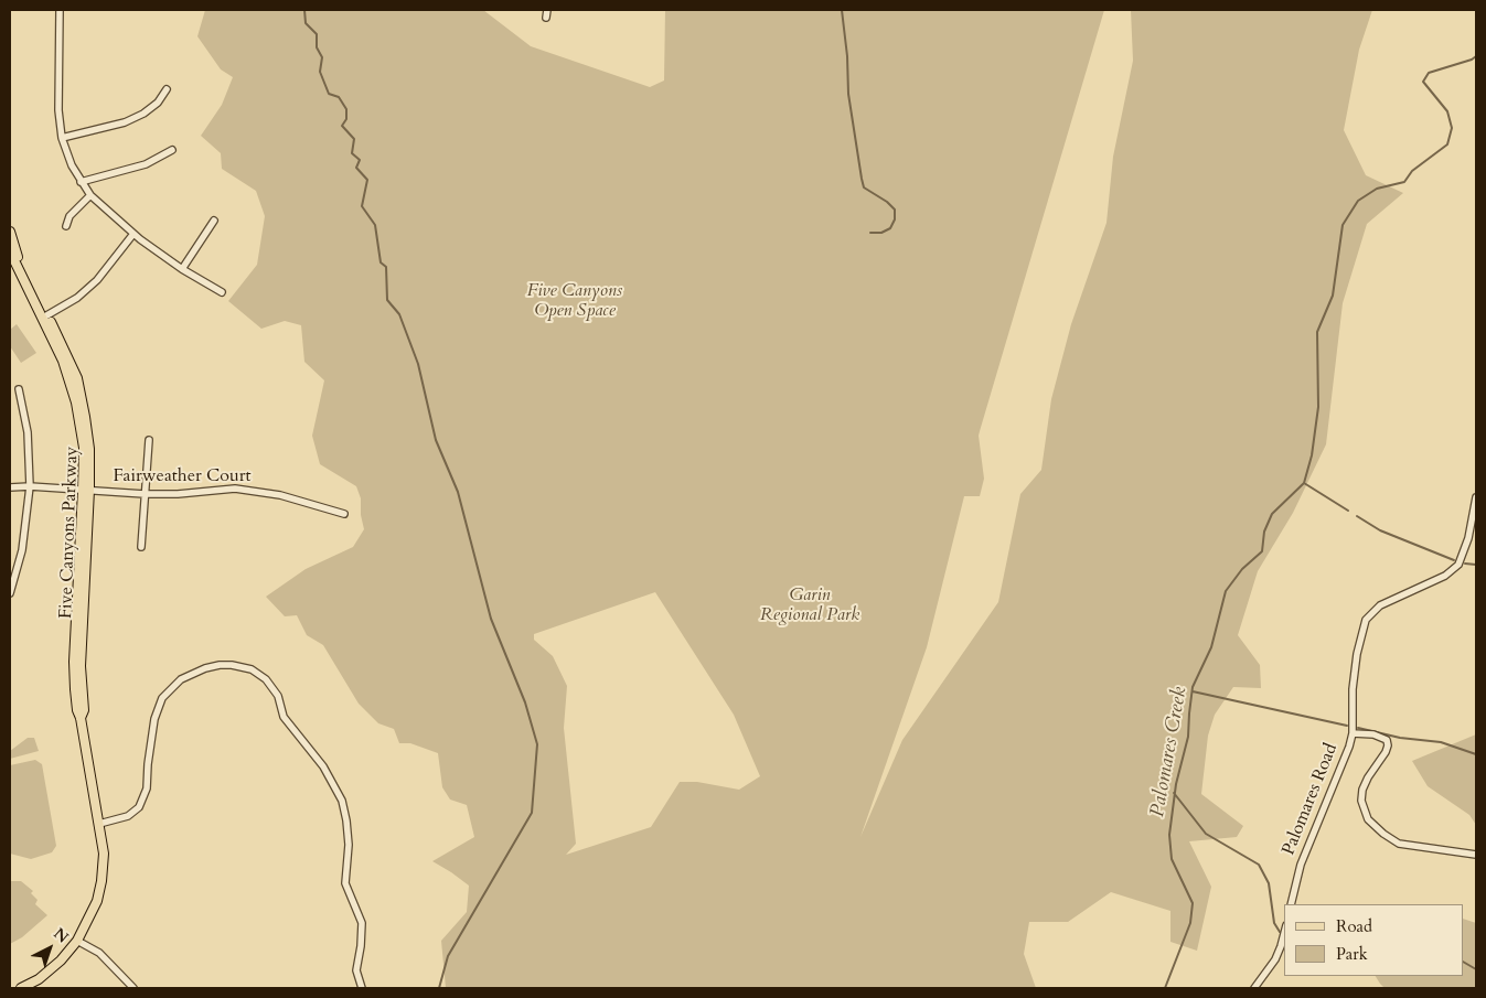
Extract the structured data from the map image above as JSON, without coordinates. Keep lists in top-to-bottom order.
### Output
{
  "streets": {
    "main road": ["Five Canyons Parkway"],
    "street": ["Fairweather Court", "Palomares Road"]
  },
  "crossings": [
    ["Fairweather Court", "Five Canyons Parkway"]
  ],
  "water": ["Palomares Creek"],
  "parks": ["Five Canyons Open Space", "Garin Regional Park"],
  "legend": ["Road", "Park"],
  "north": "top right"
}
